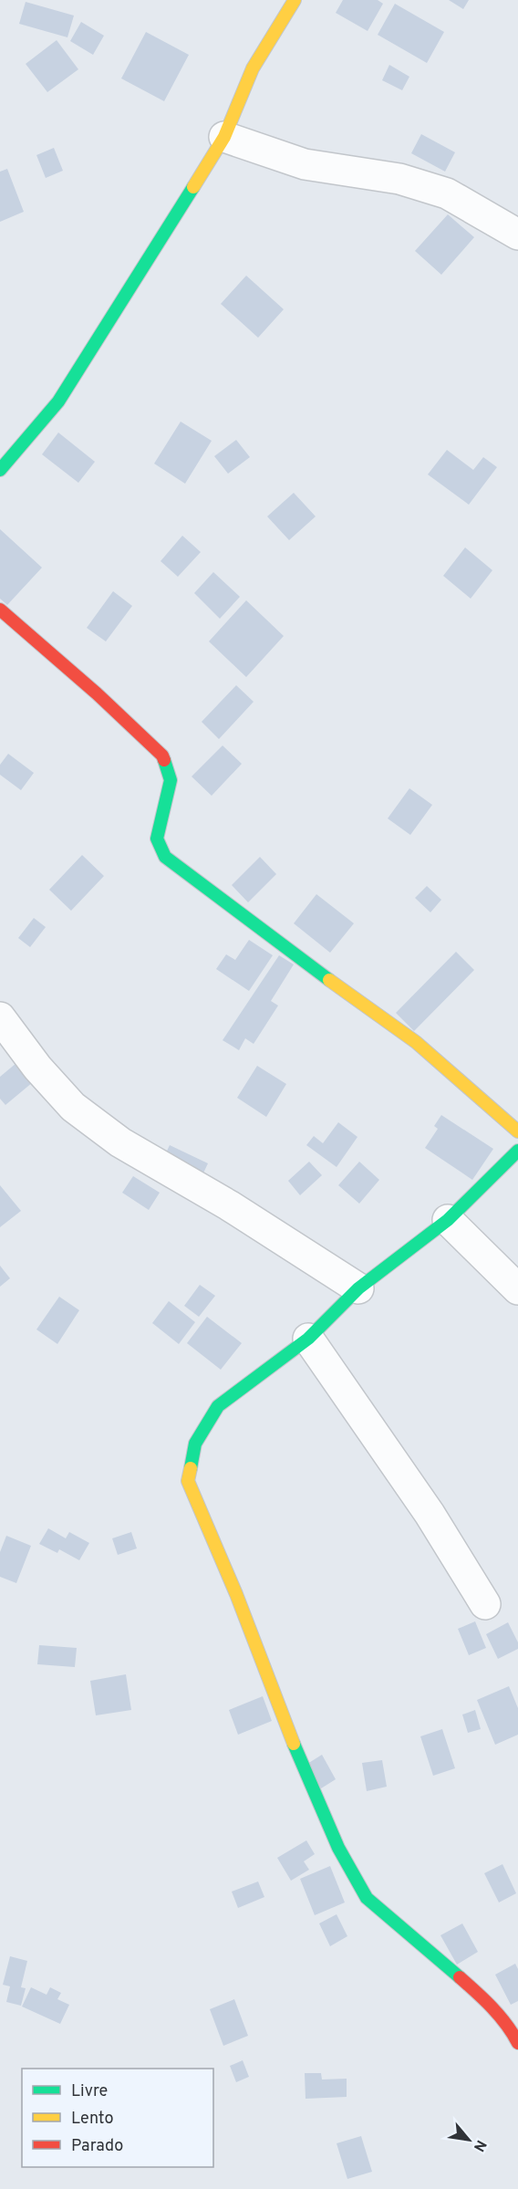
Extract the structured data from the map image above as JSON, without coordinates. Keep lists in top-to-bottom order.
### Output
{
  "legend": ["Livre", "Lento", "Parado"],
  "north": "bottom right"
}
